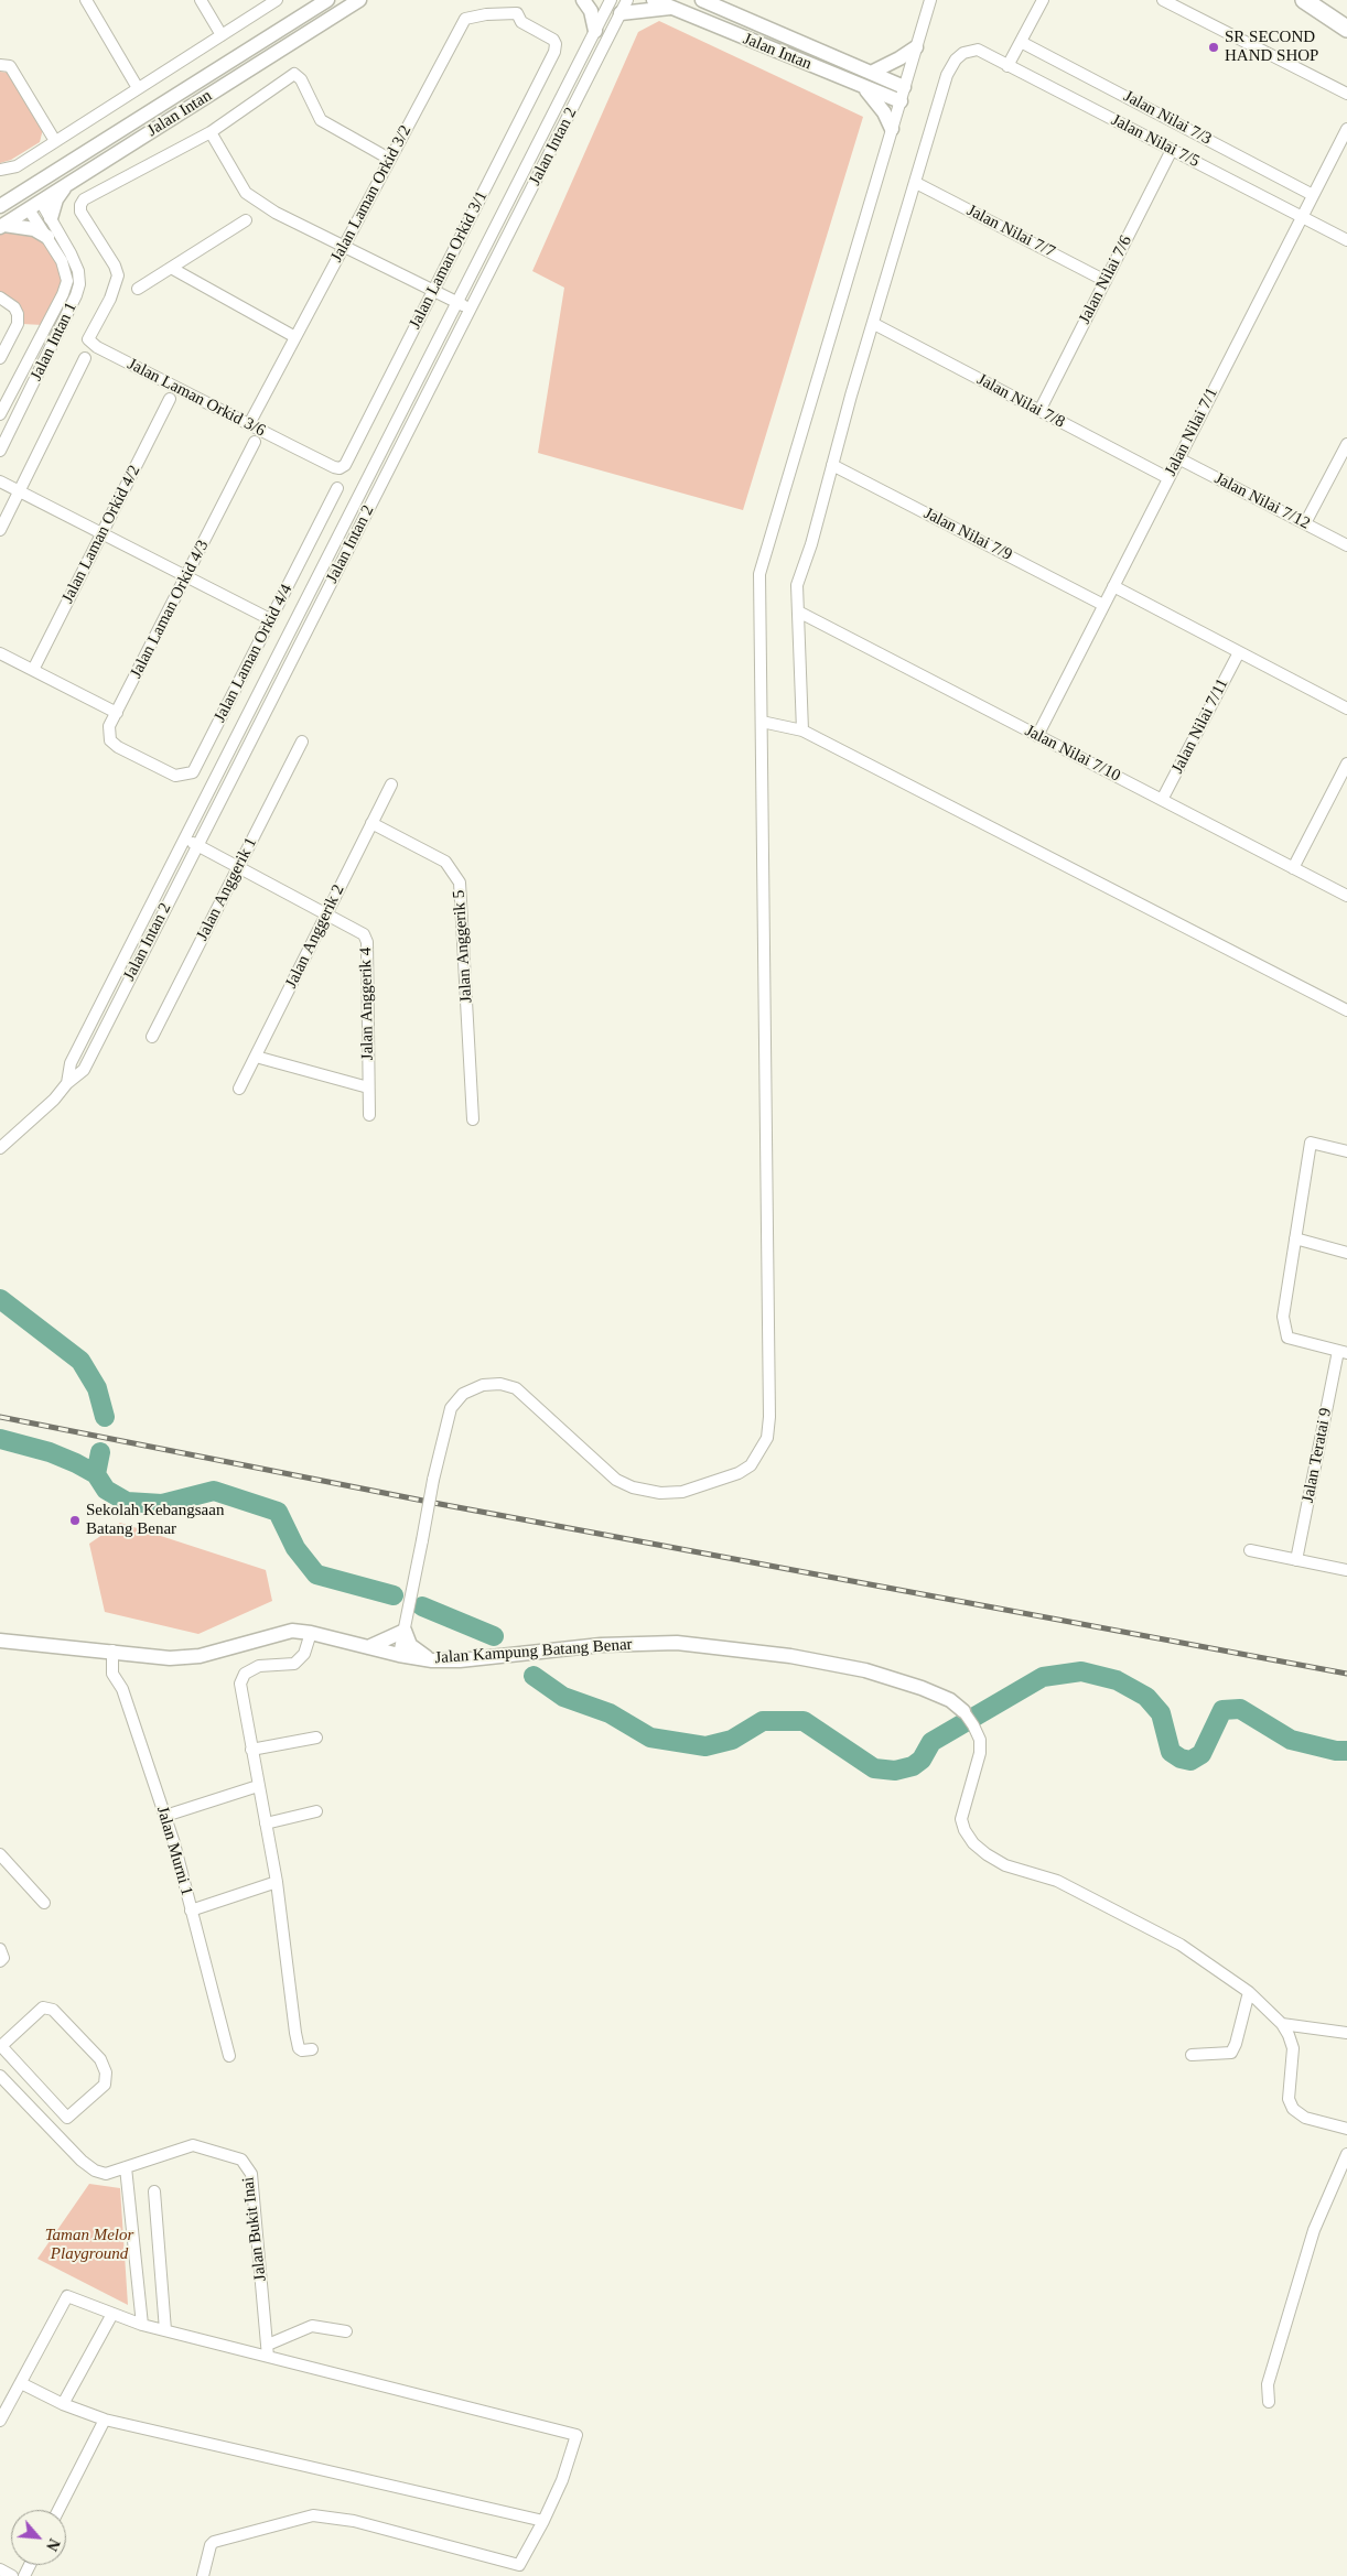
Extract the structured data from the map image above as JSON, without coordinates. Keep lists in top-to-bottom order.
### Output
{
  "streets": {
    "street": [
      "Jalan Intan",
      "Jalan Nilai 7/3",
      "Jalan Nilai 7/5",
      "Jalan Intan 2",
      "Jalan Laman Orkid 3/2",
      "Jalan Nilai 7/7",
      "Jalan Laman Orkid 3/1",
      "Jalan Nilai 7/6",
      "Jalan Intan 1",
      "Jalan Laman Orkid 3/6",
      "Jalan Nilai 7/8",
      "Jalan Nilai 7/1",
      "Jalan Nilai 7/12",
      "Jalan Laman Orkid 4/2",
      "Jalan Nilai 7/9",
      "Jalan Laman Orkid 4/3",
      "Jalan Laman Orkid 4/4",
      "Jalan Nilai 7/11",
      "Jalan Nilai 7/10",
      "Jalan Anggerik 1",
      "Jalan Anggerik 2",
      "Jalan Anggerik 5",
      "Jalan Anggerik 4",
      "Jalan Teratai 9",
      "Jalan Kampung Batang Benar",
      "Jalan Murni 1",
      "Jalan Bukit Inai"
    ]
  },
  "crossings": [
    ["Jalan Intan", "Jalan Intan 1"],
    ["Jalan Nilai 7/3", "Jalan Nilai 7/1"],
    ["Jalan Nilai 7/5", "Jalan Nilai 7/7"],
    ["Jalan Nilai 7/5", "Jalan Nilai 7/6"],
    ["Jalan Nilai 7/5", "Jalan Nilai 7/1"],
    ["Jalan Intan 2", "Jalan Anggerik 4"],
    ["Jalan Laman Orkid 3/2", "Jalan Laman Orkid 3/1"],
    ["Jalan Laman Orkid 3/2", "Jalan Laman Orkid 3/6"],
    ["Jalan Nilai 7/7", "Jalan Nilai 7/6"],
    ["Jalan Laman Orkid 3/1", "Jalan Laman Orkid 3/6"],
    ["Jalan Nilai 7/6", "Jalan Nilai 7/8"],
    ["Jalan Nilai 7/8", "Jalan Nilai 7/1"],
    ["Jalan Nilai 7/1", "Jalan Nilai 7/12"],
    ["Jalan Nilai 7/1", "Jalan Nilai 7/9"],
    ["Jalan Nilai 7/1", "Jalan Nilai 7/10"],
    ["Jalan Laman Orkid 4/3", "Jalan Laman Orkid 4/4"],
    ["Jalan Nilai 7/11", "Jalan Nilai 7/10"],
    ["Jalan Anggerik 1", "Jalan Anggerik 4"],
    ["Jalan Anggerik 2", "Jalan Anggerik 5"],
    ["Jalan Anggerik 2", "Jalan Anggerik 4"],
    ["Jalan Kampung Batang Benar", "Jalan Murni 1"]
  ],
  "parks": ["Taman Melor Playground"],
  "places": ["SR SECOND HAND SHOP", "Sekolah Kebangsaan Batang Benar"],
  "north": "bottom right"
}
